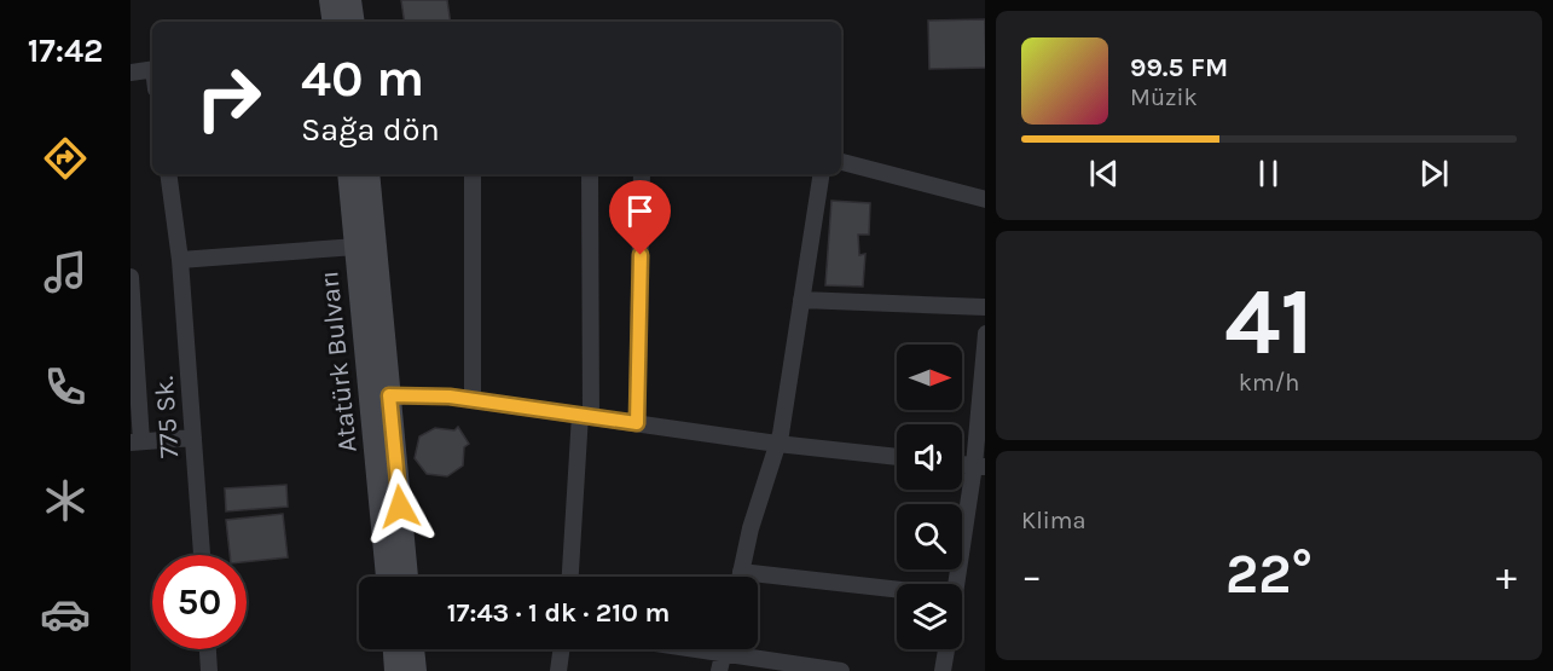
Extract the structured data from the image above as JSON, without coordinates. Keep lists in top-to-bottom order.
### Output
{
  "streets": {
    "main road": ["Atatürk Bulvarı"],
    "street": ["775 Sk."]
  },
  "north": "right",
  "page": {
    "tabs": "17:42",
    "turn": ["40 m", "Sağa dön"],
    "song": ["99.5 FM", "Müzik"],
    "tile": [
      ["41", "km/h"],
      "Klima"
    ],
    "heat": ["−", "22°", "+"],
    "limit": "50",
    "trip": "17:43 · 1 dk · 210 m"
  }
}
